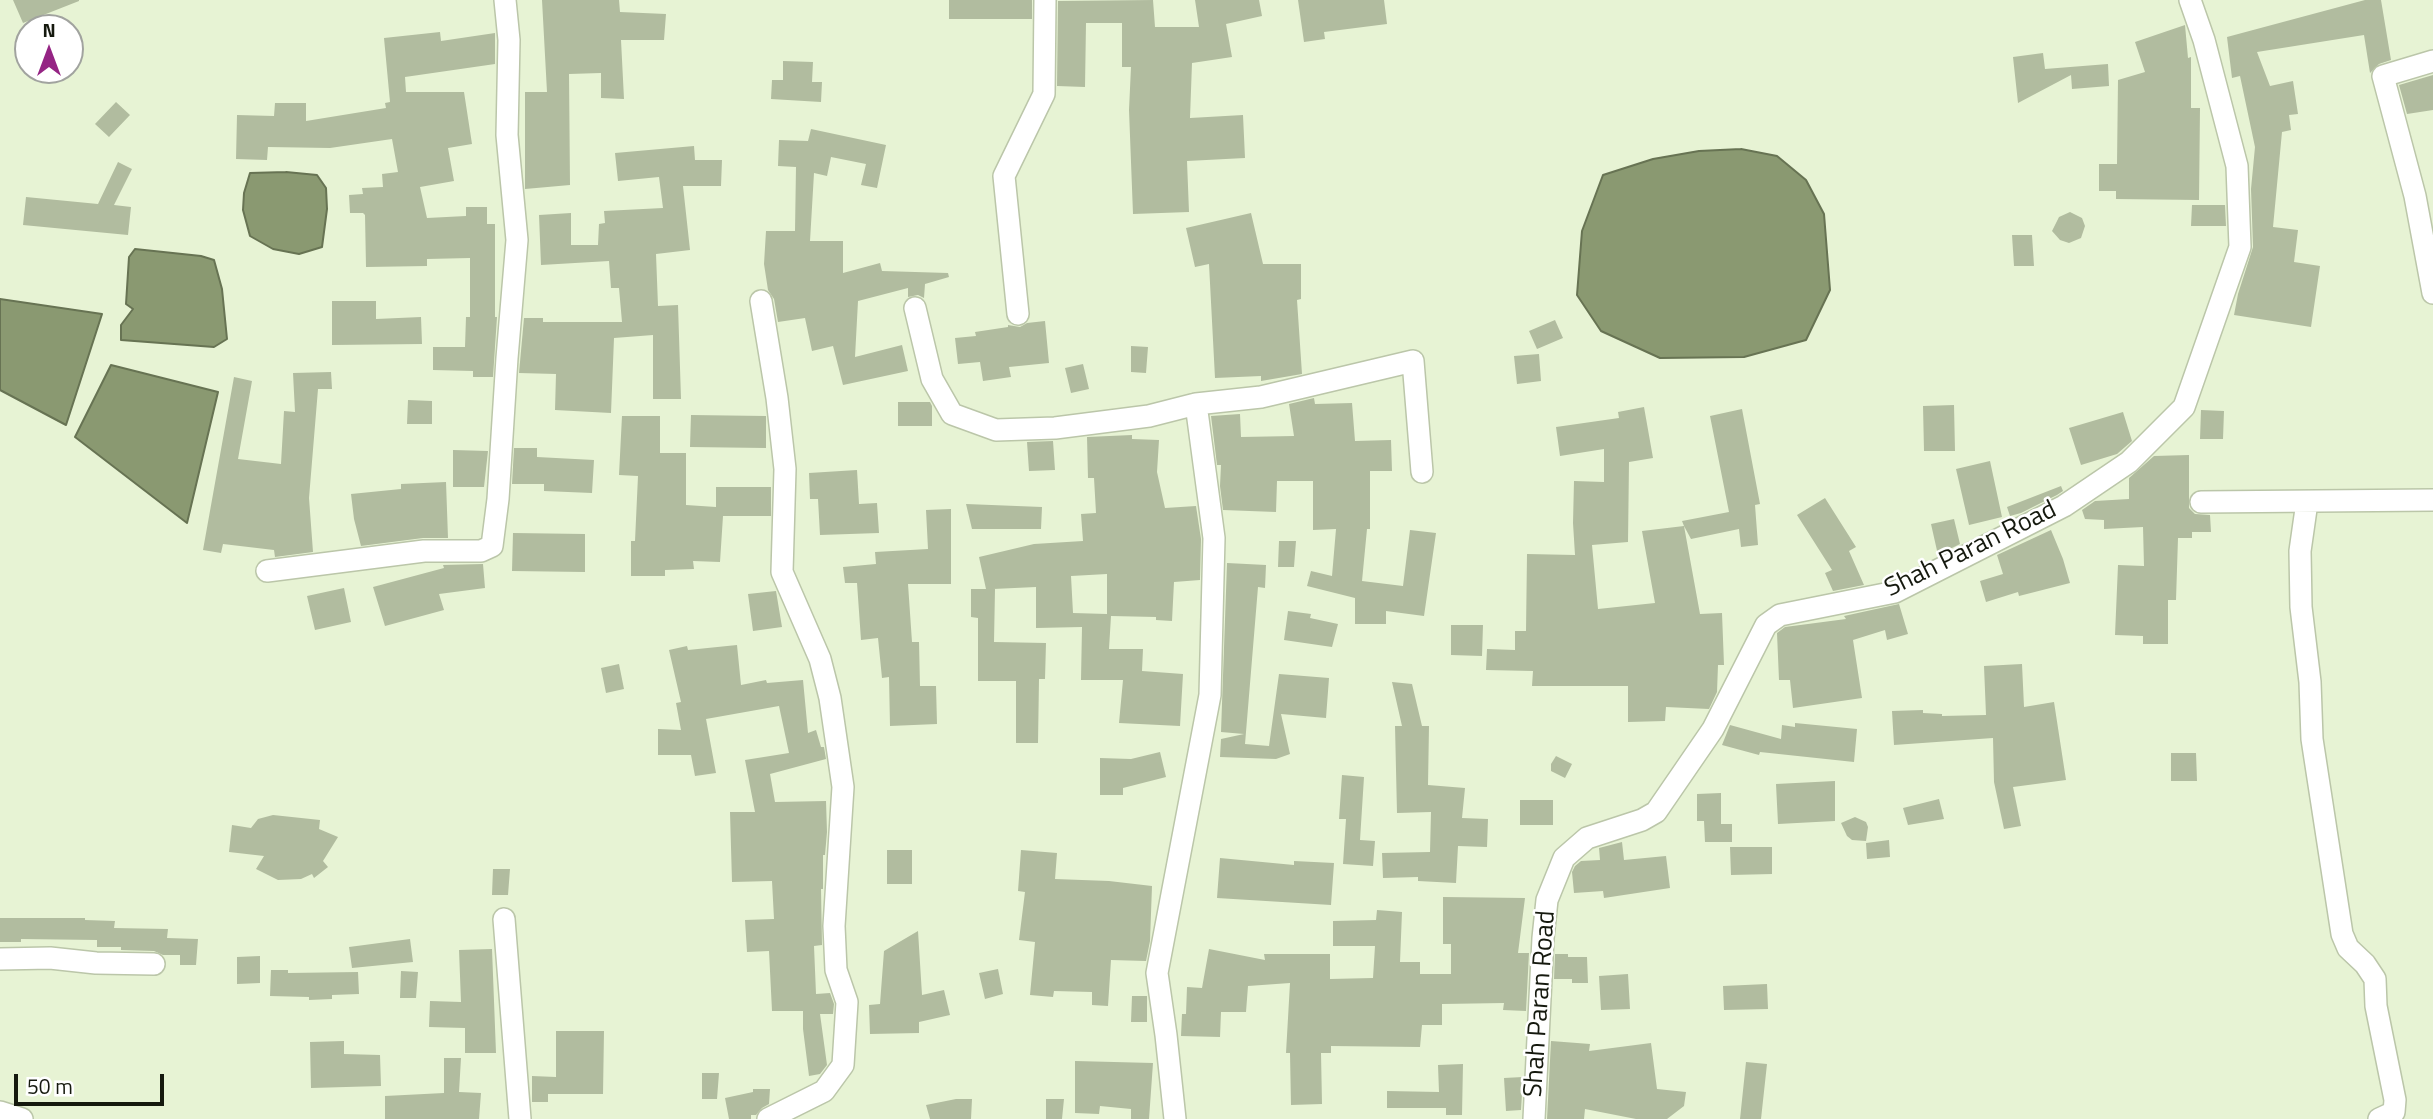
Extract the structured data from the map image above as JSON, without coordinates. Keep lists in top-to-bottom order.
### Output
{
  "streets": {
    "street": ["Shah Paran Road"]
  },
  "scale_bar": "50 m",
  "north": "top"
}
